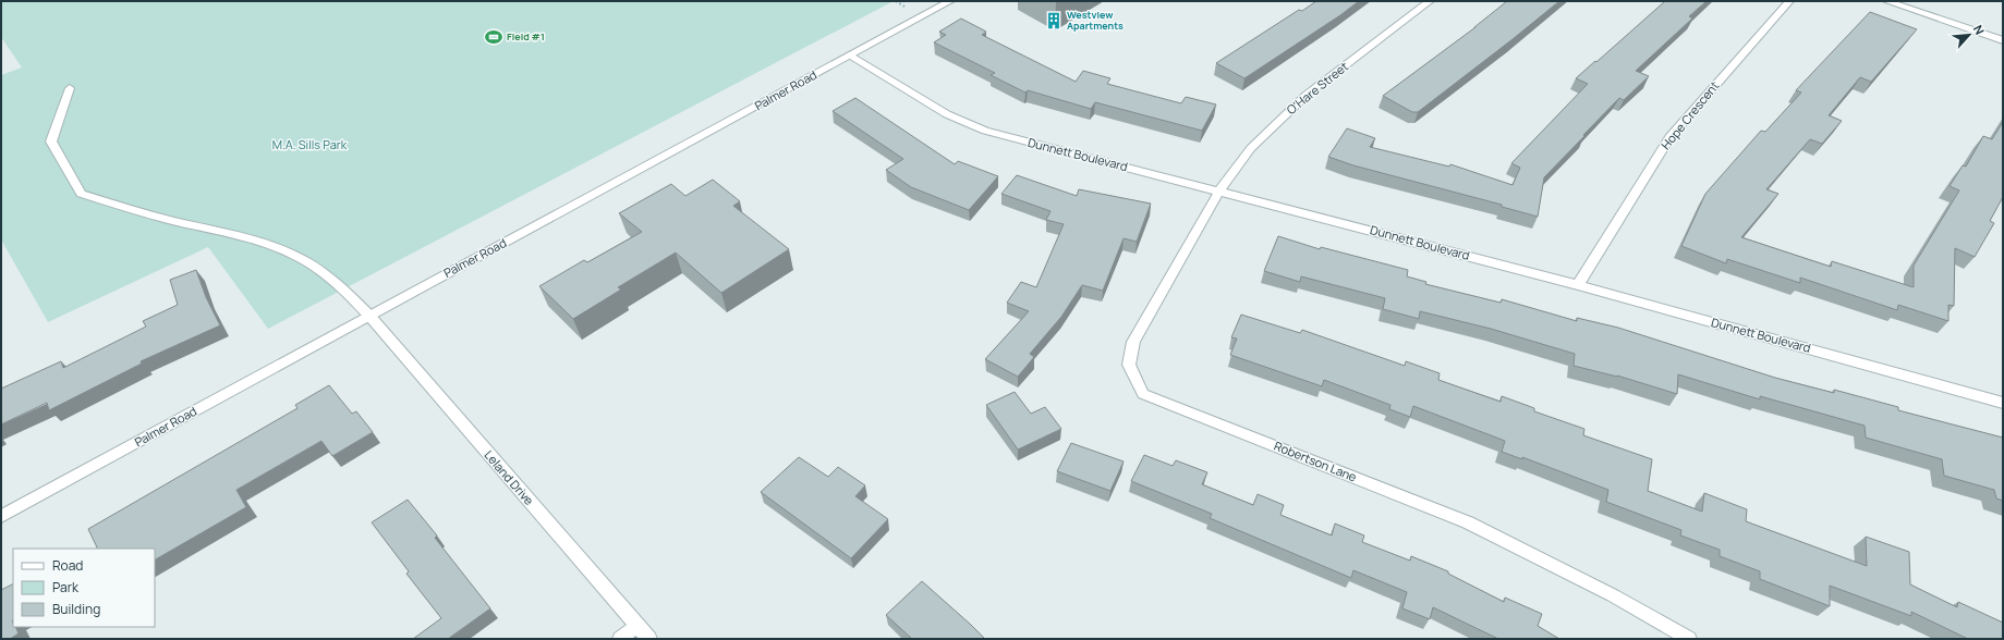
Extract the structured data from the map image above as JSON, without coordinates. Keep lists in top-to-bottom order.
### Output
{
  "streets": {
    "street": [
      "O'Hare Street",
      "Palmer Road",
      "Hope Crescent",
      "Dunnett Boulevard",
      "Robertson Lane",
      "Leland Drive"
    ]
  },
  "crossings": [
    ["O'Hare Street", "Dunnett Boulevard"],
    ["O'Hare Street", "Robertson Lane"],
    ["Palmer Road", "Dunnett Boulevard"],
    ["Palmer Road", "Leland Drive"],
    ["Hope Crescent", "Dunnett Boulevard"],
    ["Dunnett Boulevard", "Robertson Lane"]
  ],
  "parks": ["M.A. Sills Park"],
  "places": {
    "building": ["Westview Apartments"],
    "sports": ["Field #1"]
  },
  "legend": ["Road", "Park", "Building"],
  "north": "top right"
}
